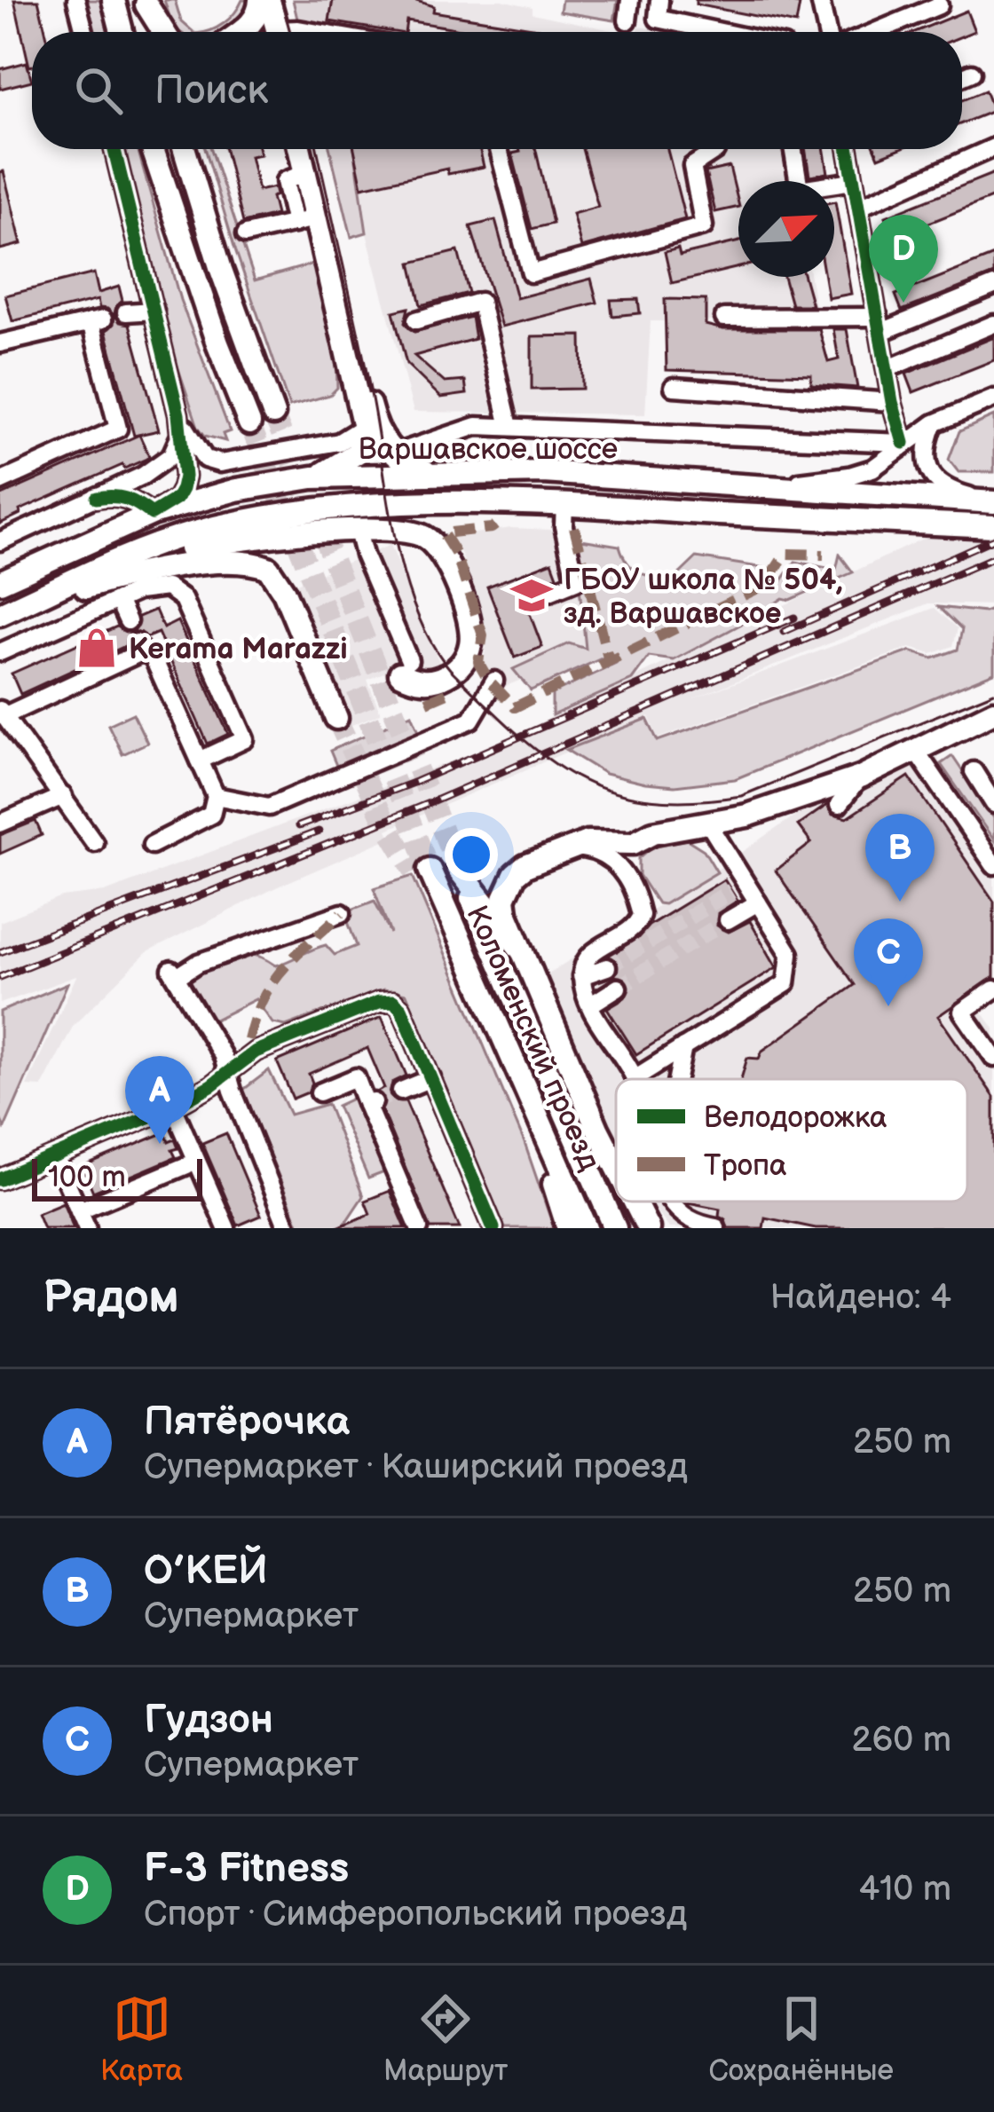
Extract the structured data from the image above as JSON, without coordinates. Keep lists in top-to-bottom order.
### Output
{
  "streets": {
    "main road": ["Варшавское шоссе", "Коломенский проезд"]
  },
  "places": {
    "school or university": ["ГБОУ школа № 504, зд. Варшавское"],
    "shop": ["Kerama Marazzi"]
  },
  "legend": ["Велодорожка", "Тропа"],
  "scale_bar": "100 m",
  "north": "top right",
  "page": {
    "search": "Поиск",
    "pins": [
      "D",
      "B",
      "C",
      "A"
    ],
    "scale": "100 m",
    "heading": ["Рядом", "Найдено: 4"],
    "list": [
      {
        "mark": "A",
        "name": "Пятёрочка",
        "note": "Супермаркет · Каширский проезд",
        "value": "250 m"
      },
      {
        "mark": "B",
        "name": "О’КЕЙ",
        "note": "Супермаркет",
        "value": "250 m"
      },
      {
        "mark": "C",
        "name": "Гудзон",
        "note": "Супермаркет",
        "value": "260 m"
      },
      {
        "mark": "D",
        "name": "F-3 Fitness",
        "note": "Спорт · Симферопольский проезд",
        "value": "410 m"
      }
    ],
    "nav": ["Карта", "Маршрут", "Сохранённые"]
  }
}
